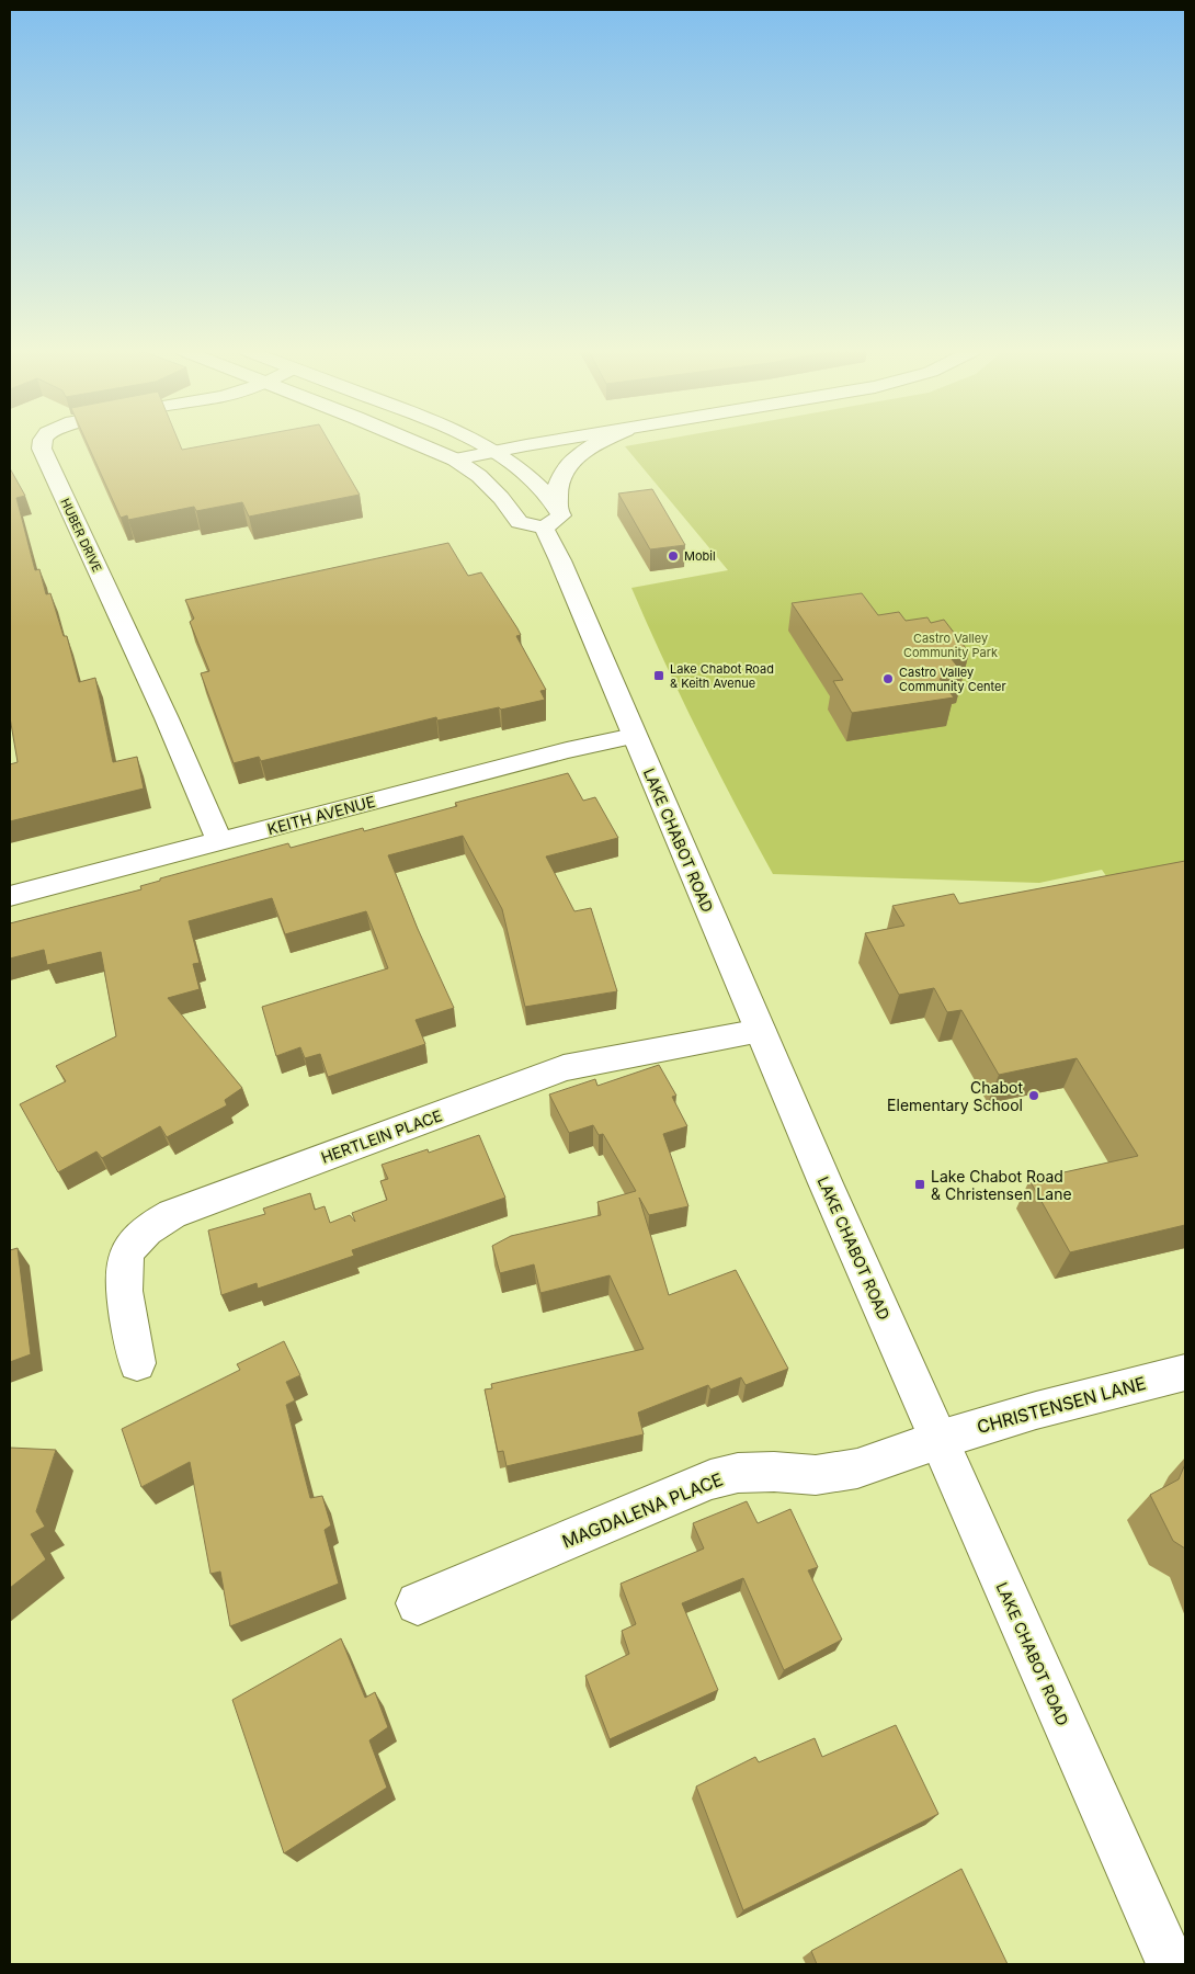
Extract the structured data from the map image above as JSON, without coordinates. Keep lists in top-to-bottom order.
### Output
{
  "streets": {
    "street": [
      "HUBER DRIVE",
      "KEITH AVENUE",
      "LAKE CHABOT ROAD",
      "HERTLEIN PLACE",
      "CHRISTENSEN LANE",
      "MAGDALENA PLACE"
    ]
  },
  "crossings": [
    ["HUBER DRIVE", "KEITH AVENUE"],
    ["KEITH AVENUE", "LAKE CHABOT ROAD"],
    ["LAKE CHABOT ROAD", "HERTLEIN PLACE"],
    ["LAKE CHABOT ROAD", "CHRISTENSEN LANE"],
    ["LAKE CHABOT ROAD", "MAGDALENA PLACE"],
    ["CHRISTENSEN LANE", "MAGDALENA PLACE"]
  ],
  "parks": ["Castro Valley Community Park"],
  "places": {
    "other": ["Mobil", "Castro Valley Community Center", "Chabot Elementary School"],
    "transit": ["Lake Chabot Road & Keith Avenue", "Lake Chabot Road & Christensen Lane"]
  }
}
